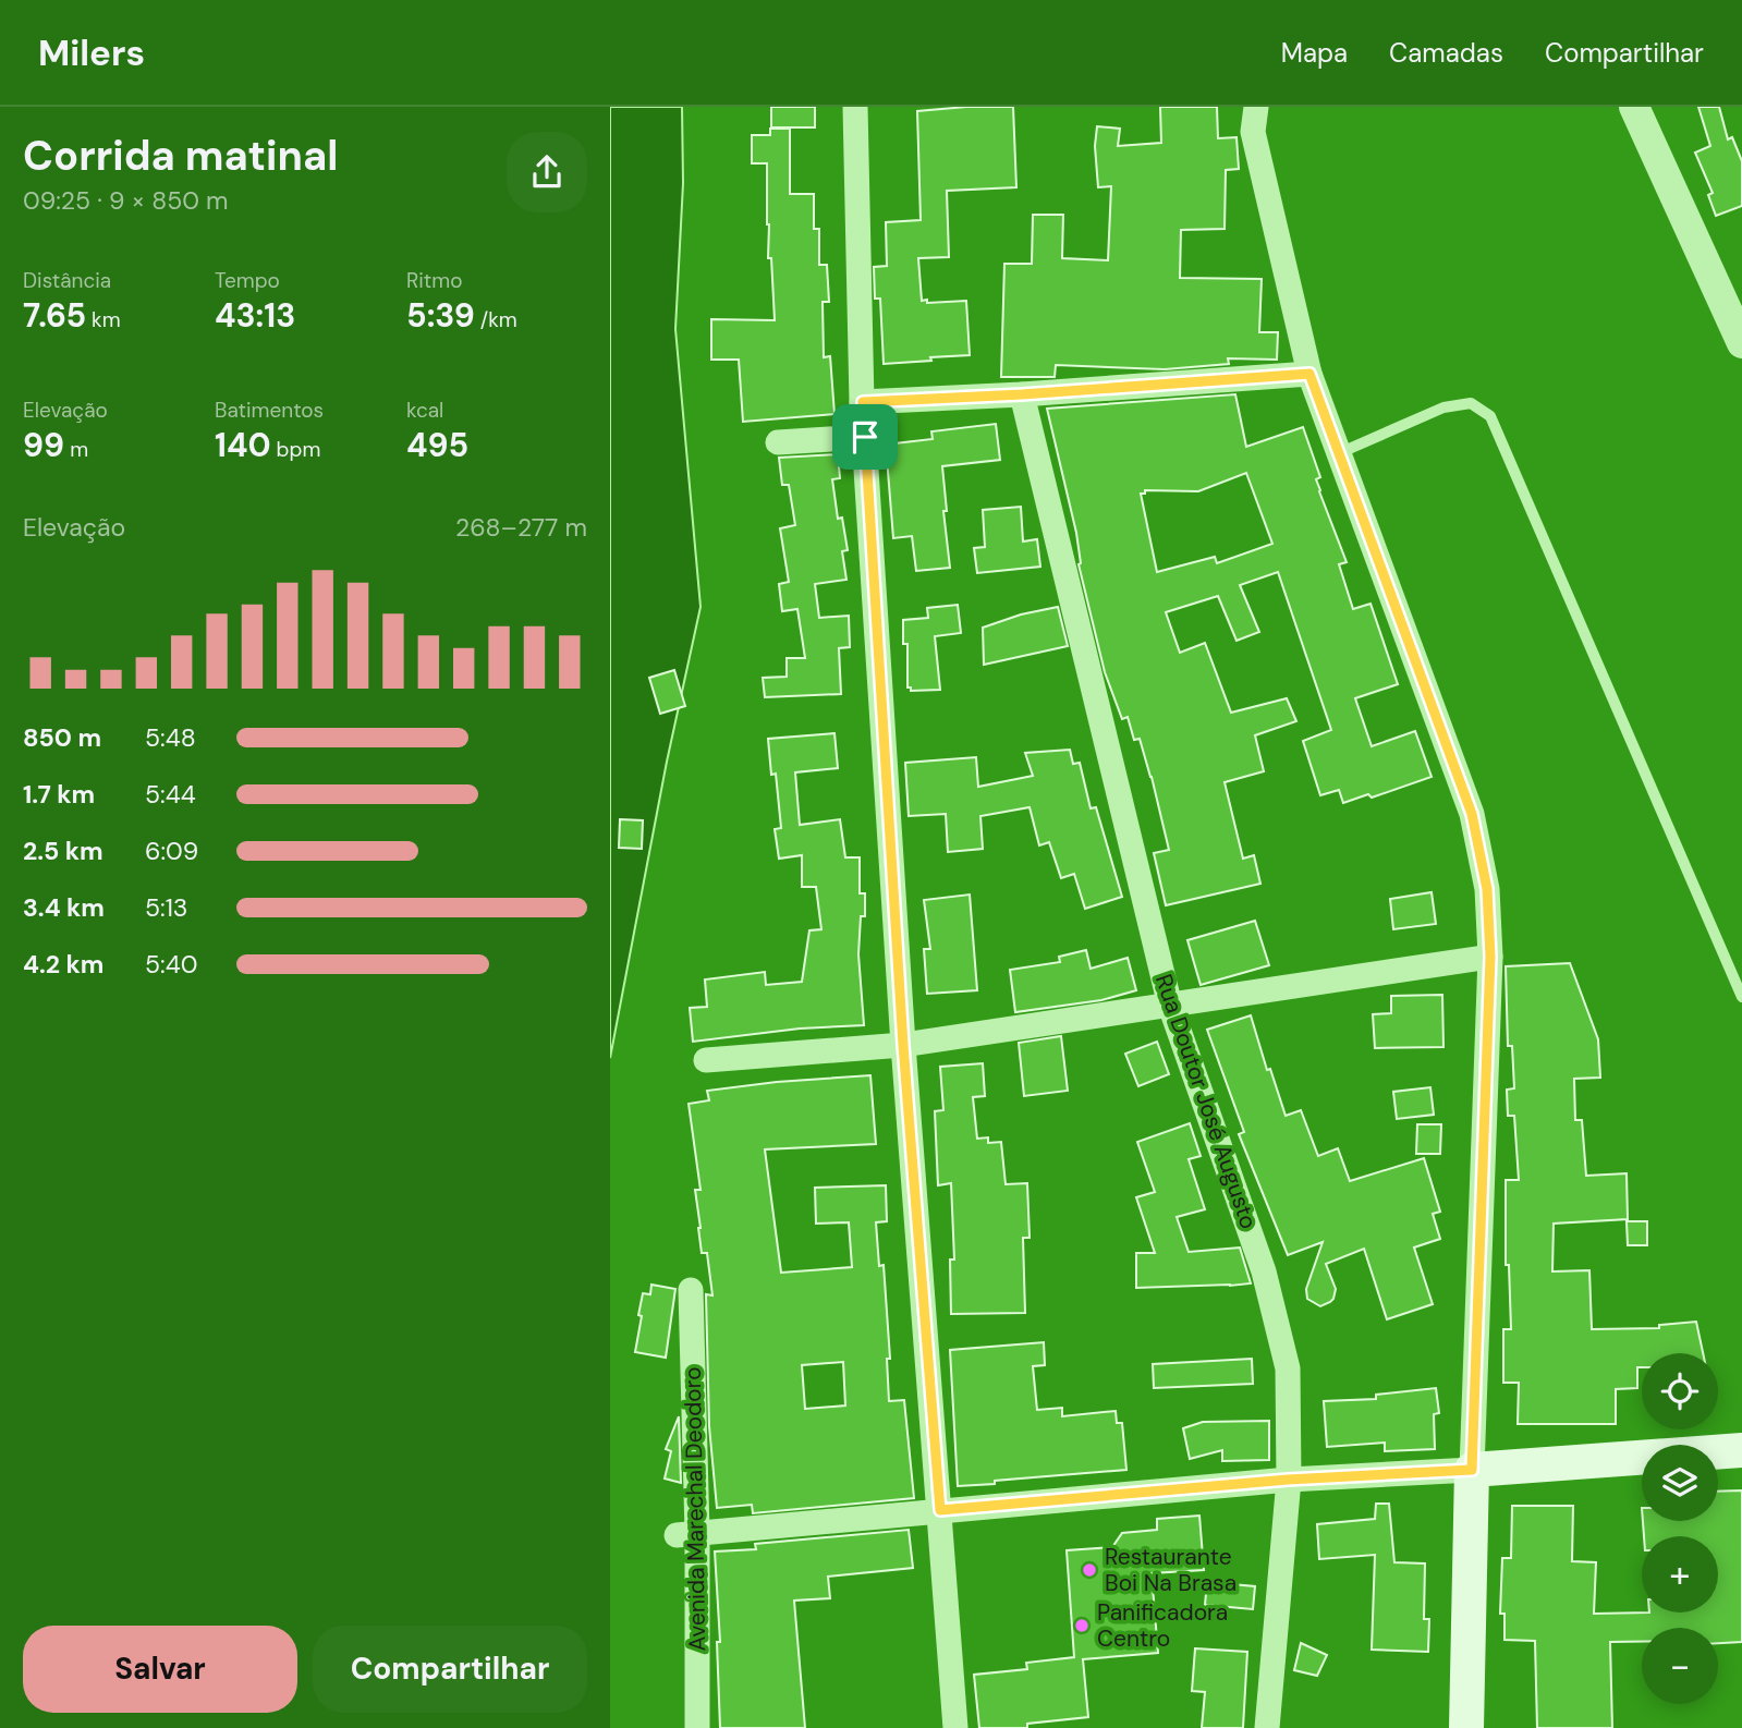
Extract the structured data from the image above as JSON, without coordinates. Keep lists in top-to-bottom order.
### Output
{
  "streets": {
    "street": ["Rua Doutor José Augusto", "Avenida Marechal Deodoro"]
  },
  "places": ["Restaurante Boi Na Brasa", "Panificadora Centro"],
  "page": {
    "header": "Milers",
    "nav": ["Mapa", "Camadas", "Compartilhar"],
    "heading": ["Corrida matinal", "09:25 · 9 × 850 m"],
    "stats": [
      ["Distância", "7.65 km"],
      ["Tempo", "43:13"],
      ["Ritmo", "5:39 /km"],
      ["Elevação", "99 m"],
      ["Batimentos", "140 bpm"],
      ["kcal", "495"]
    ],
    "chart": ["Elevação", "268–277 m"],
    "list": [
      {
        "name": "850 m",
        "note": "5:48"
      },
      {
        "name": "1.7 km",
        "note": "5:44"
      },
      {
        "name": "2.5 km",
        "note": "6:09"
      },
      {
        "name": "3.4 km",
        "note": "5:13"
      },
      {
        "name": "4.2 km",
        "note": "5:40"
      }
    ],
    "map_buttons": ["+", "−"],
    "buttons": ["Salvar", "Compartilhar"]
  }
}
